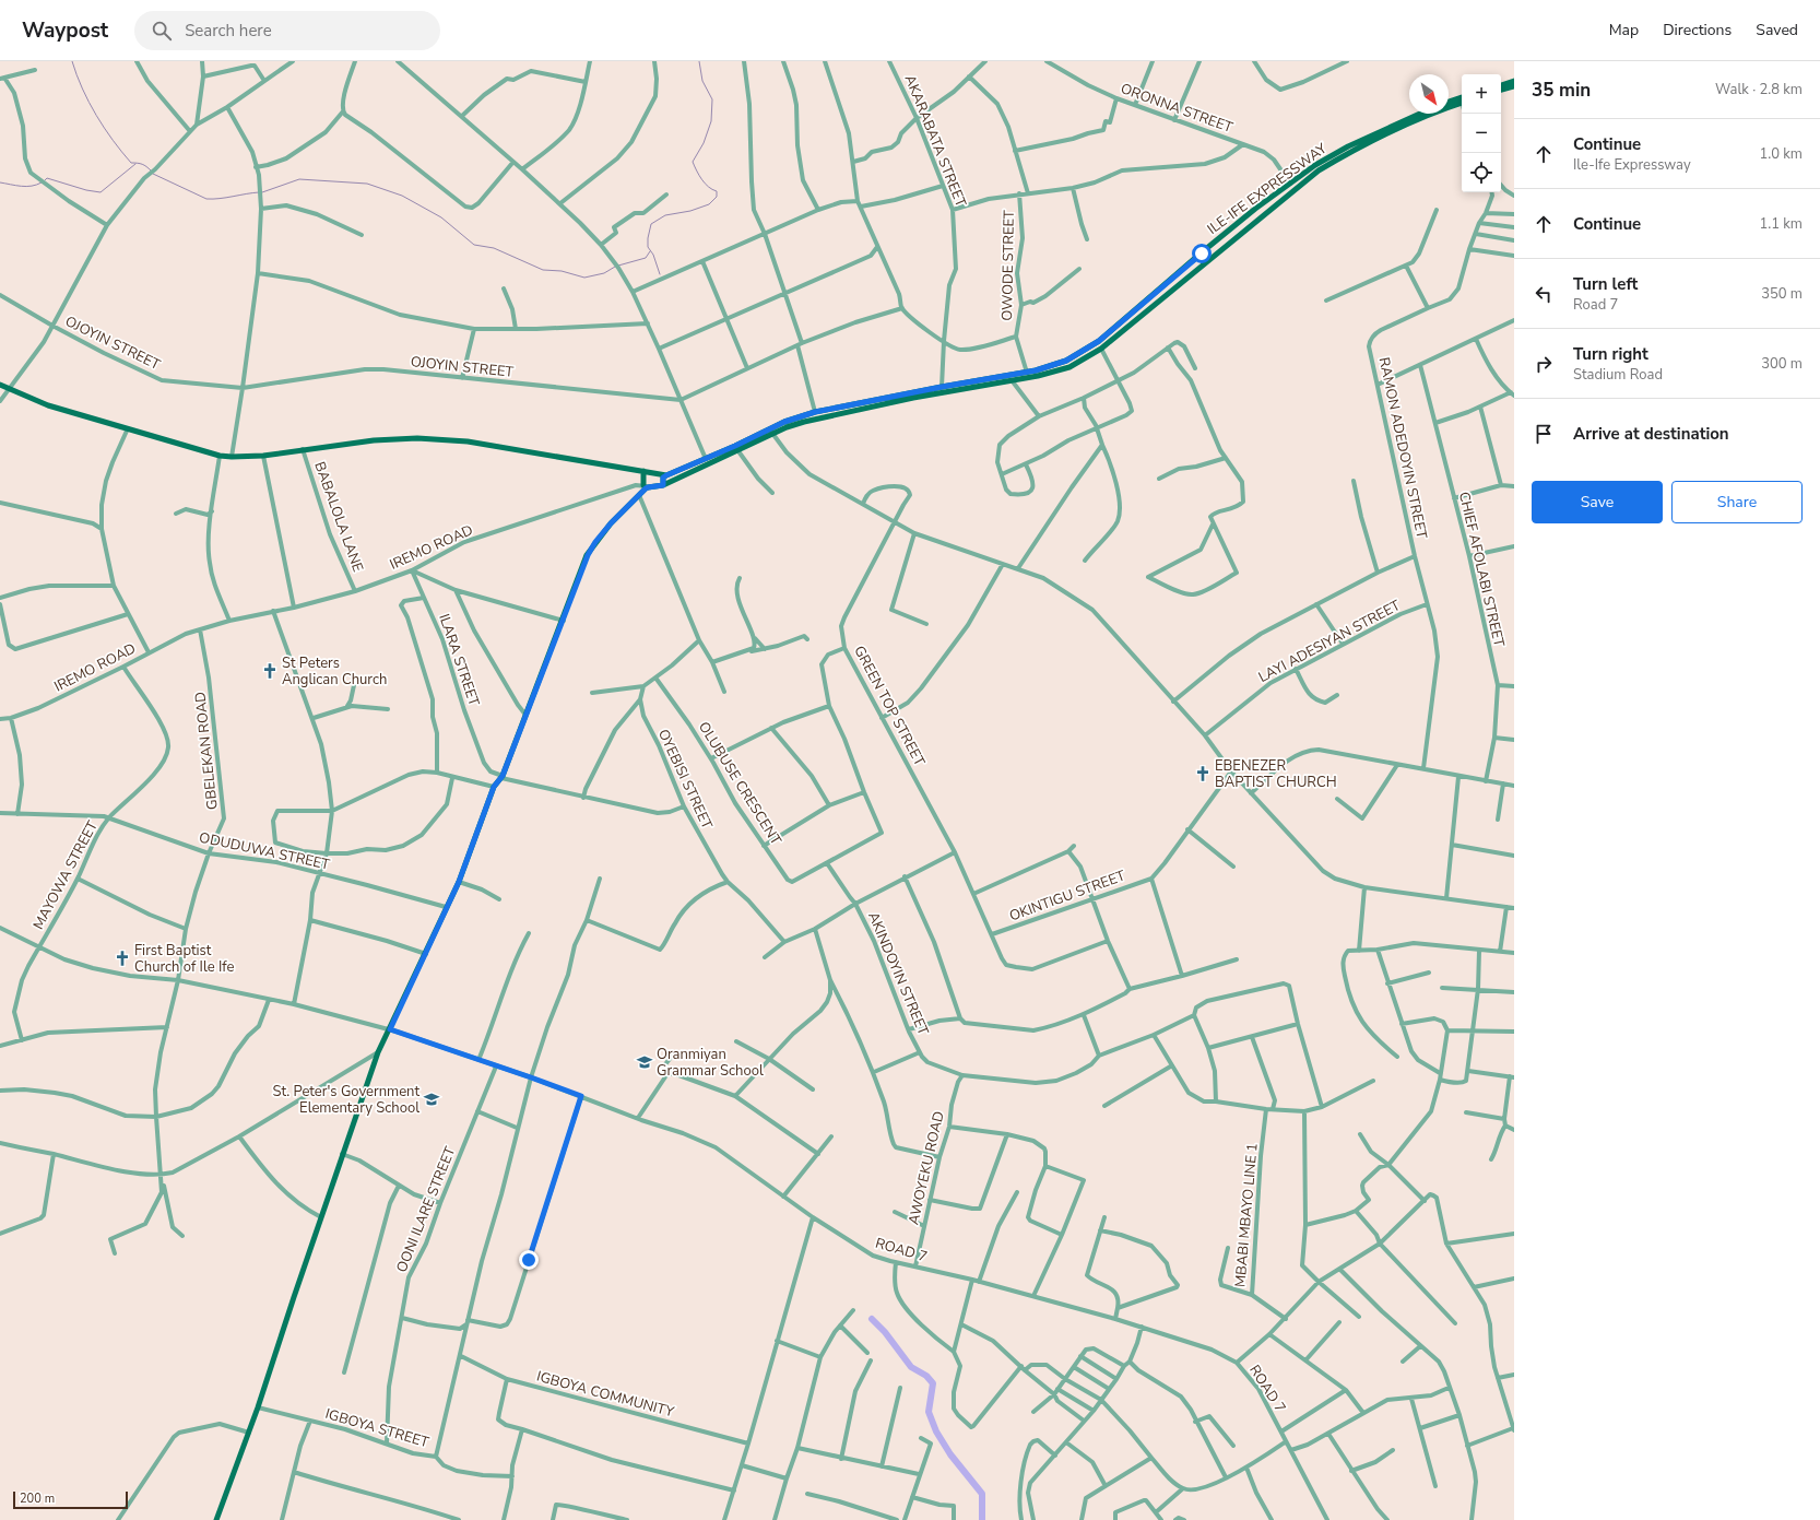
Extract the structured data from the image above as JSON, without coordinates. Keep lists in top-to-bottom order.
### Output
{
  "streets": {
    "main road": ["ILE-IFE EXPRESSWAY"],
    "street": [
      "ORONNA STREET",
      "AKARABATA STREET",
      "OWODE STREET",
      "OJOYIN STREET",
      "RAMON ADEDOYIN STREET",
      "BABALOLA LANE",
      "IREMO ROAD",
      "CHIEF AFOLABI STREET",
      "LAYI ADESIYAN STREET",
      "ILARA STREET",
      "GREEN TOP STREET",
      "GBELEKAN ROAD",
      "OYEBISI STREET",
      "OLUBUSE CRESCENT",
      "ODUDUWA STREET",
      "MAYOWA STREET",
      "OKINTIGU STREET",
      "AKINDOYIN STREET",
      "AWOYEKU ROAD",
      "OONI ILARE STREET",
      "MBABI MBAYO LINE 1",
      "ROAD 7",
      "IGBOYA COMMUNITY",
      "IGBOYA STREET"
    ]
  },
  "crossings": [
    ["ORONNA STREET", "ILE-IFE EXPRESSWAY"],
    ["AKARABATA STREET", "ILE-IFE EXPRESSWAY"],
    ["AKARABATA STREET", "OWODE STREET"],
    ["ILE-IFE EXPRESSWAY", "OWODE STREET"],
    ["ILE-IFE EXPRESSWAY", "IREMO ROAD"],
    ["RAMON ADEDOYIN STREET", "LAYI ADESIYAN STREET"],
    ["BABALOLA LANE", "IREMO ROAD"],
    ["IREMO ROAD", "ILARA STREET"],
    ["IREMO ROAD", "GBELEKAN ROAD"],
    ["IREMO ROAD", "MAYOWA STREET"],
    ["GREEN TOP STREET", "OLUBUSE CRESCENT"],
    ["GREEN TOP STREET", "OKINTIGU STREET"],
    ["GBELEKAN ROAD", "ODUDUWA STREET"],
    ["GBELEKAN ROAD", "ROAD 7"],
    ["OLUBUSE CRESCENT", "AKINDOYIN STREET"],
    ["ODUDUWA STREET", "MAYOWA STREET"],
    ["MAYOWA STREET", "ROAD 7"],
    ["AKINDOYIN STREET", "AWOYEKU ROAD"],
    ["AWOYEKU ROAD", "ROAD 7"],
    ["OONI ILARE STREET", "ROAD 7"],
    ["OONI ILARE STREET", "IGBOYA STREET"]
  ],
  "places": {
    "church": ["St Peters Anglican Church", "EBENEZER BAPTIST CHURCH", "First Baptist Church of Ile Ife"],
    "school or university": ["Oranmiyan Grammar School", "St. Peter's Government Elementary School"]
  },
  "scale_bar": "200 m",
  "north": "bottom right",
  "page": {
    "header": "Waypost",
    "search": "Search here",
    "nav": ["Map", "Directions", "Saved"],
    "heading": ["35 min", "Walk · 2.8 km"],
    "map_buttons": ["+", "−"],
    "list": [
      ["Continue", "Ile-Ife Expressway", "1.0 km"],
      ["Continue", "1.1 km"],
      ["Turn left", "Road 7", "350 m"],
      ["Turn right", "Stadium Road", "300 m"],
      "Arrive at destination"
    ],
    "buttons": ["Save", "Share"],
    "scale": "200 m"
  }
}
